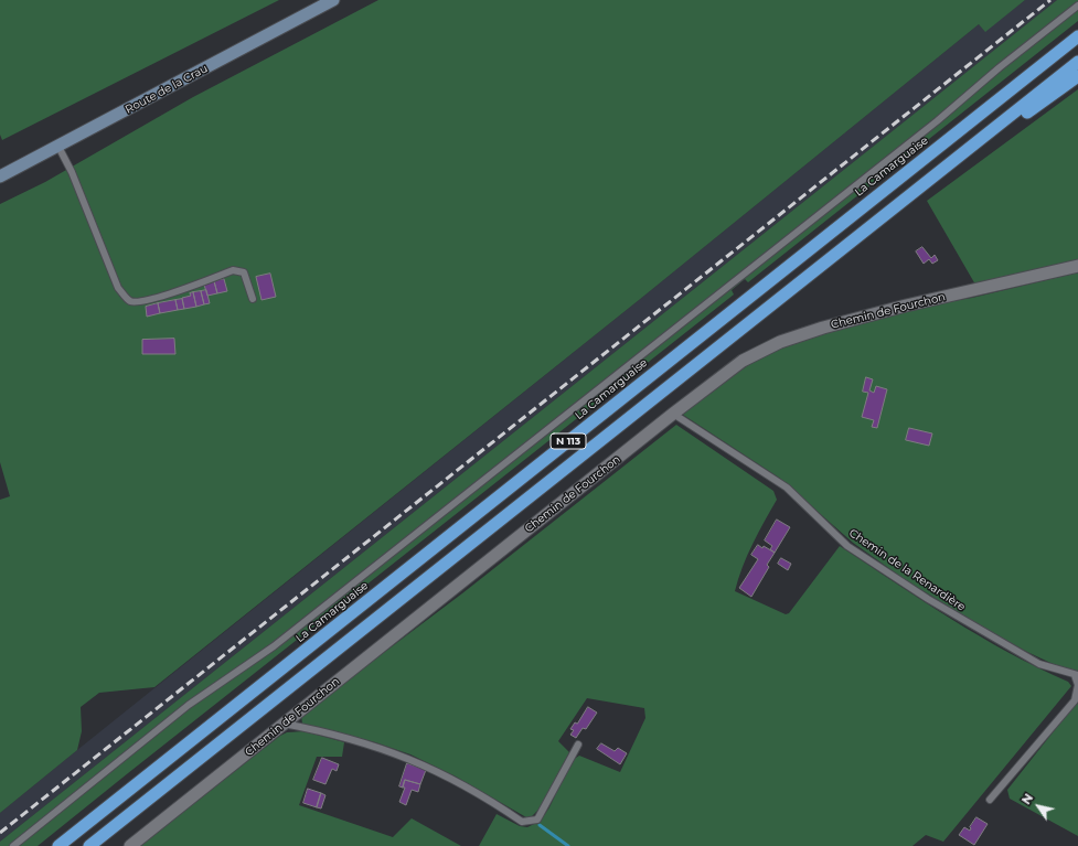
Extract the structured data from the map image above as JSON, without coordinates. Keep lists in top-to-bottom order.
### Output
{
  "streets": {
    "highway": ["La Camarguaise", "N 113"],
    "main road": ["Route de la Crau"],
    "street": ["Chemin de Fourchon"],
    "lane": ["Chemin de la Renardière"]
  },
  "crossings": [
    ["Chemin de Fourchon", "Chemin de la Renardière"]
  ],
  "north": "top left"
}
